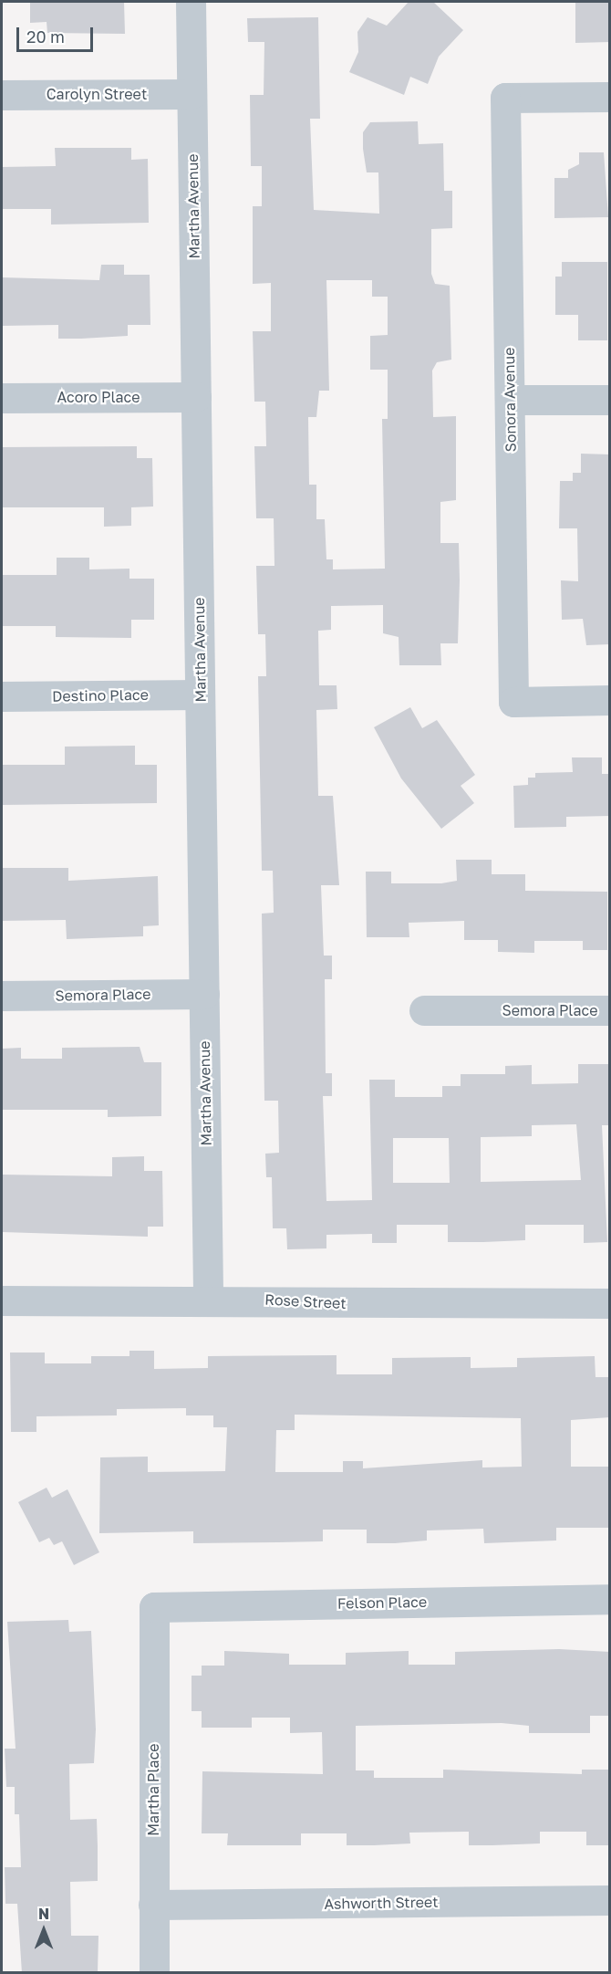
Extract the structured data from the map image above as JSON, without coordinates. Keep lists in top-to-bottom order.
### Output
{
  "streets": {
    "street": [
      "Carolyn Street",
      "Martha Avenue",
      "Acoro Place",
      "Sonora Avenue",
      "Destino Place",
      "Semora Place",
      "Rose Street",
      "Felson Place",
      "Martha Place",
      "Ashworth Street"
    ]
  },
  "crossings": [
    ["Carolyn Street", "Martha Avenue"],
    ["Martha Avenue", "Acoro Place"],
    ["Martha Avenue", "Destino Place"],
    ["Martha Avenue", "Semora Place"],
    ["Martha Avenue", "Rose Street"],
    ["Felson Place", "Martha Place"],
    ["Martha Place", "Ashworth Street"]
  ],
  "scale_bar": "20 m",
  "north": "top"
}
